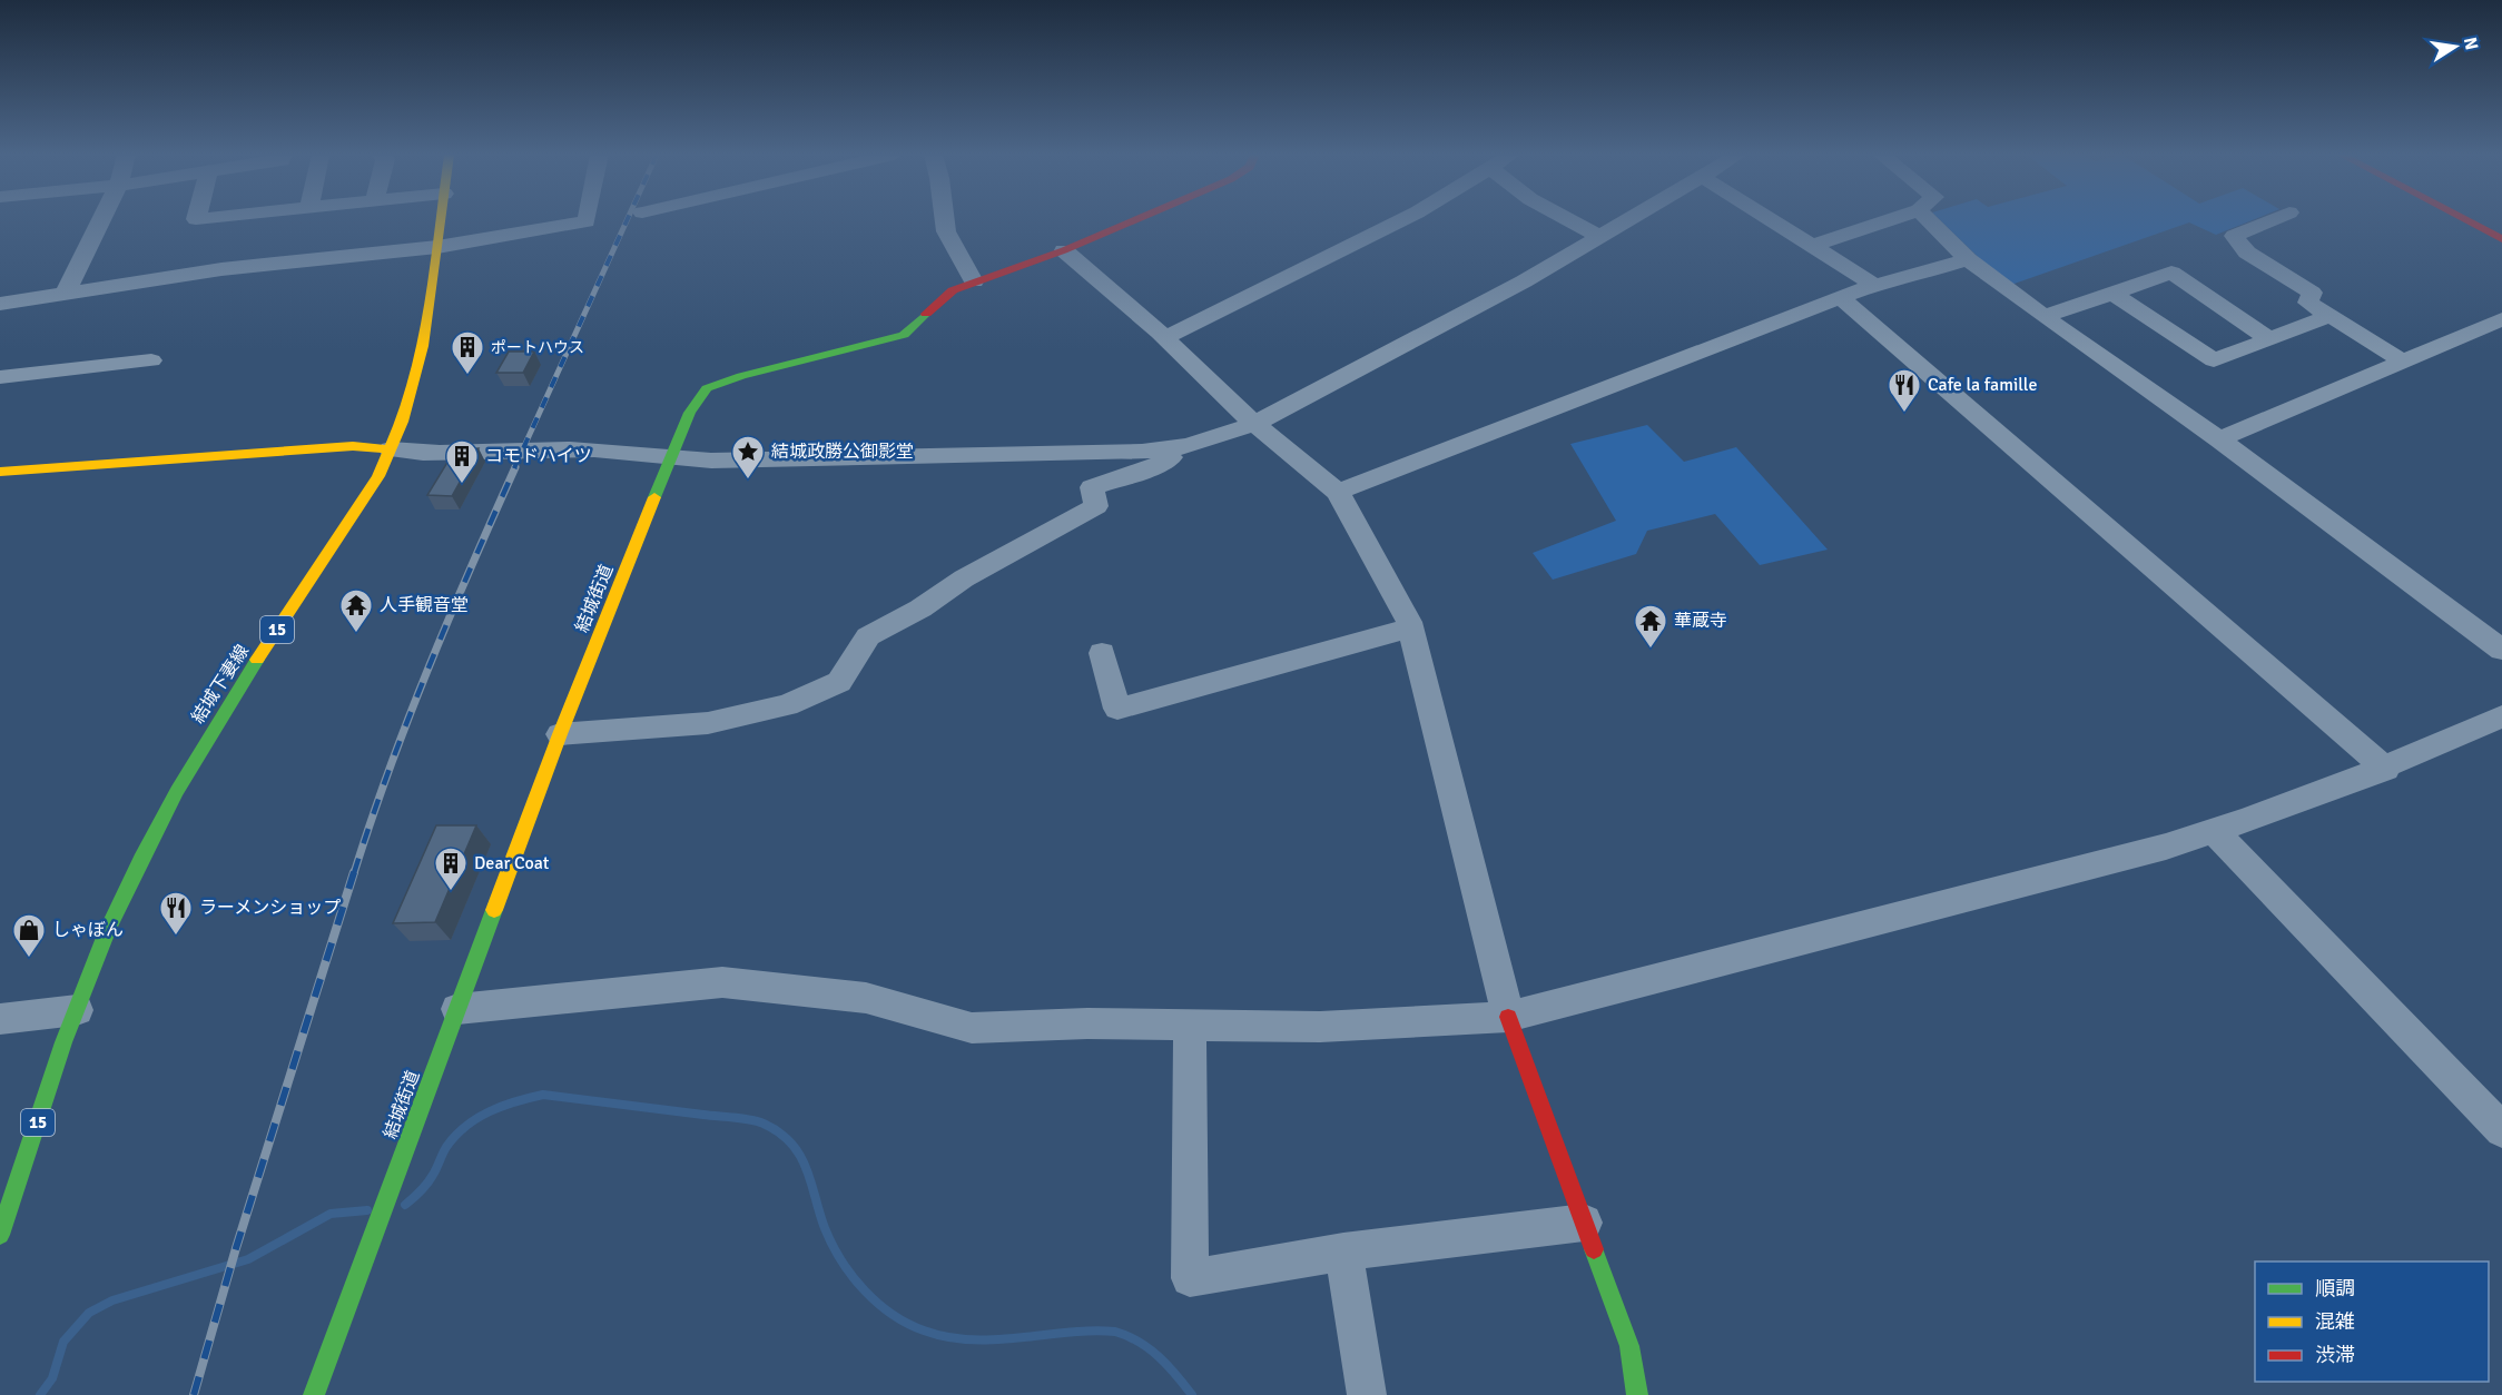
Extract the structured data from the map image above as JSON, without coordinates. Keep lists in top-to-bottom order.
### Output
{
  "streets": {
    "main road": ["結城街道", "15", "結城下妻線"]
  },
  "places": {
    "building": ["ポートハウス", "コモドハイツ", "Dear Coat"],
    "restaurant": ["Cafe la famille", "ラーメンショップ"],
    "place": ["結城政勝公御影堂"],
    "temple": ["人手観音堂", "華蔵寺"],
    "shop": ["しゃぼん"]
  },
  "legend": ["順調", "混雑", "渋滞"],
  "north": "right"
}
